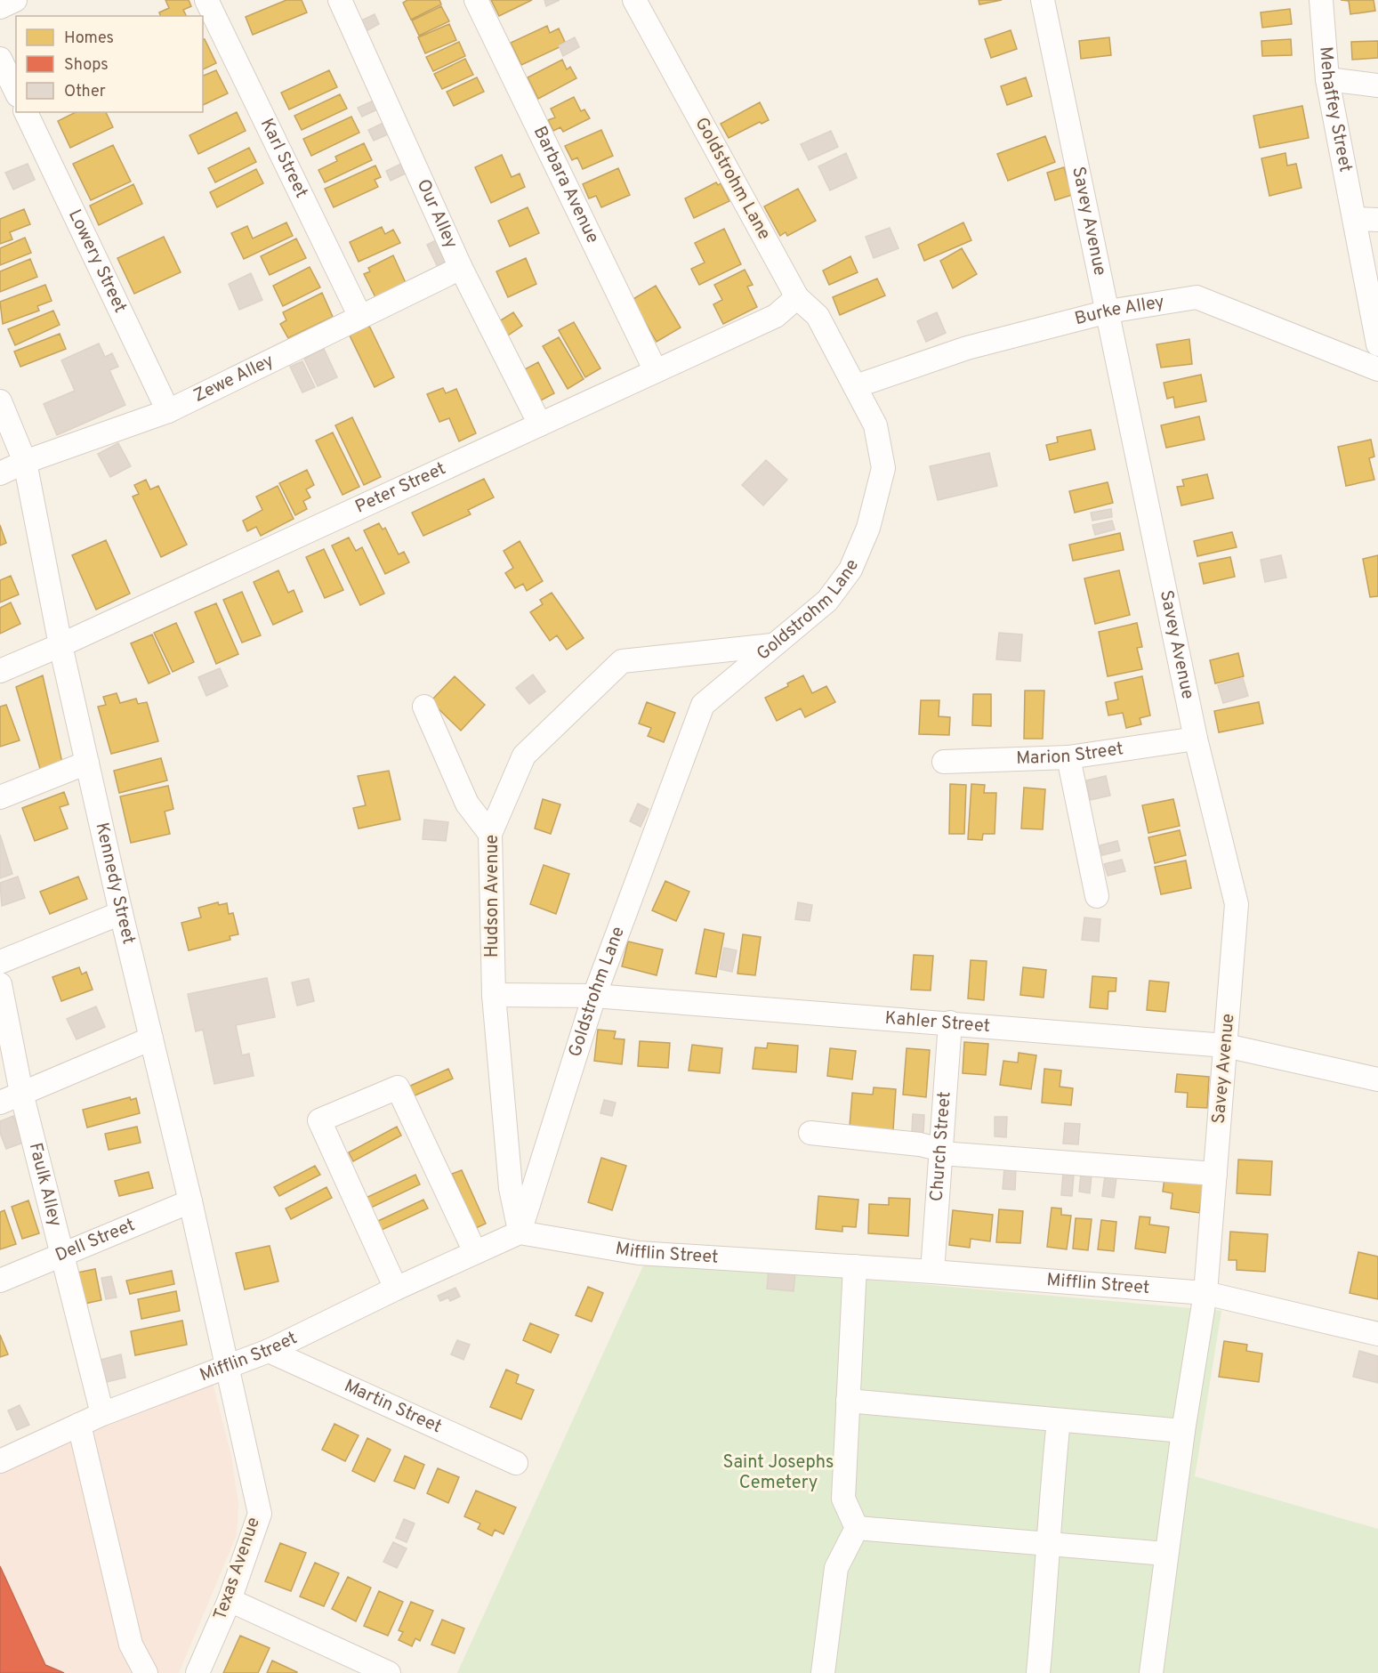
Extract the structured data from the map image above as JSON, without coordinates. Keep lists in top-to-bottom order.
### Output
{
  "streets": {
    "street": [
      "Mehaffey Street",
      "Karl Street",
      "Goldstrohm Lane",
      "Barbara Avenue",
      "Our Alley",
      "Savey Avenue",
      "Lowery Street",
      "Burke Alley",
      "Zewe Alley",
      "Peter Street",
      "Marion Street",
      "Kennedy Street",
      "Hudson Avenue",
      "Kahler Street",
      "Church Street",
      "Faulk Alley",
      "Dell Street",
      "Mifflin Street",
      "Martin Street",
      "Texas Avenue"
    ]
  },
  "crossings": [
    ["Karl Street", "Zewe Alley"],
    ["Goldstrohm Lane", "Burke Alley"],
    ["Goldstrohm Lane", "Peter Street"],
    ["Goldstrohm Lane", "Hudson Avenue"],
    ["Goldstrohm Lane", "Kahler Street"],
    ["Goldstrohm Lane", "Mifflin Street"],
    ["Barbara Avenue", "Peter Street"],
    ["Our Alley", "Zewe Alley"],
    ["Our Alley", "Peter Street"],
    ["Savey Avenue", "Burke Alley"],
    ["Savey Avenue", "Marion Street"],
    ["Savey Avenue", "Kahler Street"],
    ["Savey Avenue", "Mifflin Street"],
    ["Lowery Street", "Zewe Alley"],
    ["Zewe Alley", "Kennedy Street"],
    ["Peter Street", "Kennedy Street"],
    ["Kennedy Street", "Dell Street"],
    ["Kennedy Street", "Mifflin Street"],
    ["Kennedy Street", "Texas Avenue"],
    ["Hudson Avenue", "Kahler Street"],
    ["Hudson Avenue", "Mifflin Street"],
    ["Kahler Street", "Church Street"],
    ["Church Street", "Mifflin Street"],
    ["Faulk Alley", "Dell Street"],
    ["Faulk Alley", "Mifflin Street"],
    ["Mifflin Street", "Martin Street"],
    ["Mifflin Street", "Texas Avenue"]
  ],
  "parks": ["Saint Josephs Cemetery"],
  "legend": ["Homes", "Shops", "Other"]
}
